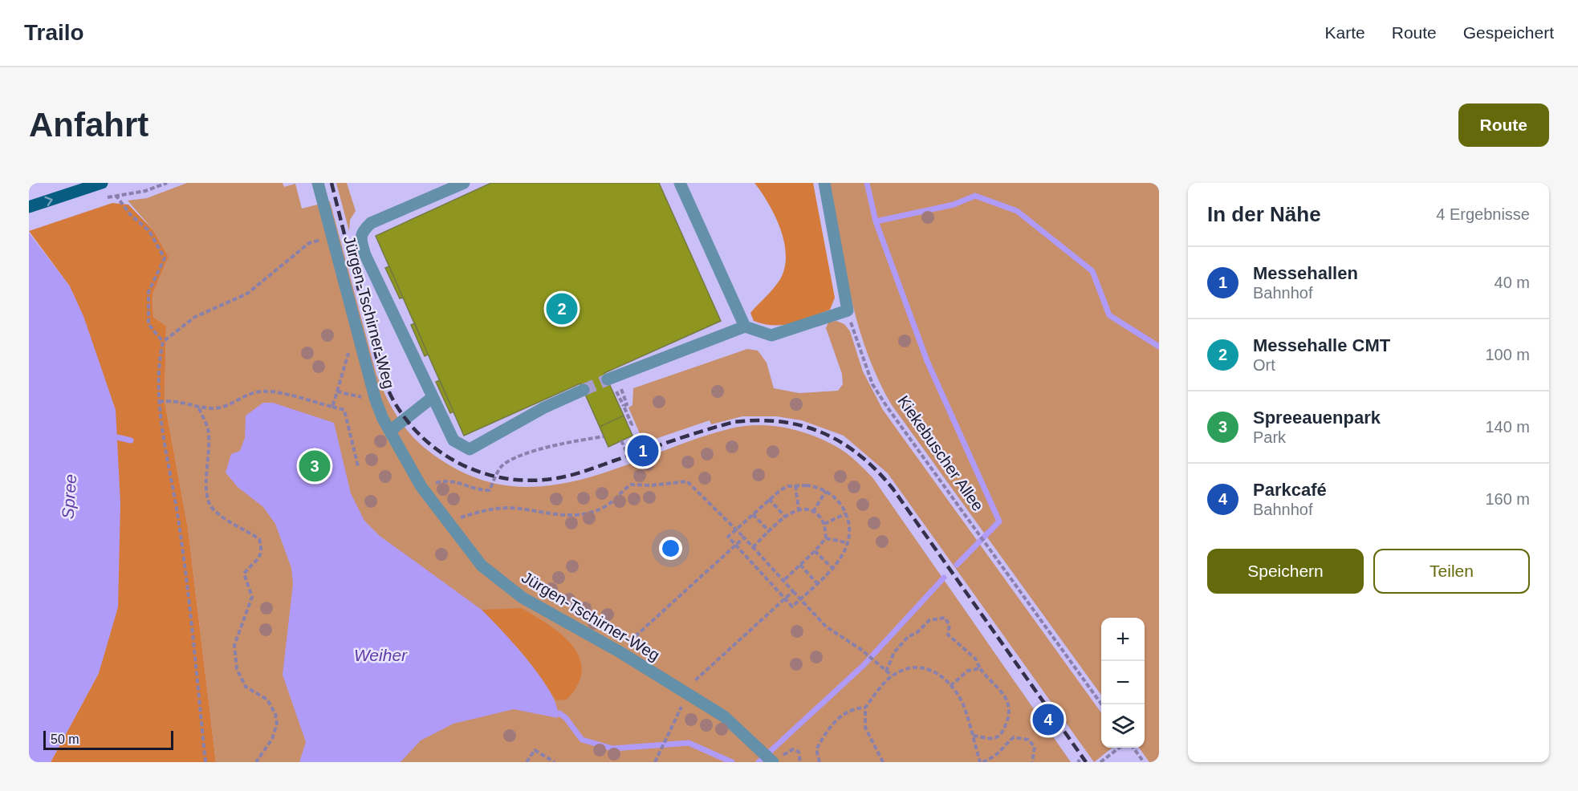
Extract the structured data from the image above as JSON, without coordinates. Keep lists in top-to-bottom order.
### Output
{
  "streets": {
    "street": ["Jürgen-Tschirner-Weg"],
    "path": ["Kiekebuscher Allee"]
  },
  "water": ["Spree", "Weiher"],
  "scale_bar": "50 m",
  "page": {
    "header": "Trailo",
    "nav": ["Karte", "Route", "Gespeichert"],
    "buttons": [
      "Route",
      ["Speichern", "Teilen"]
    ],
    "title": "Anfahrt",
    "heading": ["In der Nähe", "4 Ergebnisse"],
    "list": [
      {
        "mark": "1",
        "name": "Messehallen",
        "note": "Bahnhof",
        "value": "40 m"
      },
      {
        "mark": "2",
        "name": "Messehalle CMT",
        "note": "Ort",
        "value": "100 m"
      },
      {
        "mark": "3",
        "name": "Spreeauenpark",
        "note": "Park",
        "value": "140 m"
      },
      {
        "mark": "4",
        "name": "Parkcafé",
        "note": "Bahnhof",
        "value": "160 m"
      }
    ],
    "pins": [
      "2",
      "1",
      "3",
      "4"
    ],
    "map_buttons": ["+", "−"],
    "scale": "50 m"
  }
}
